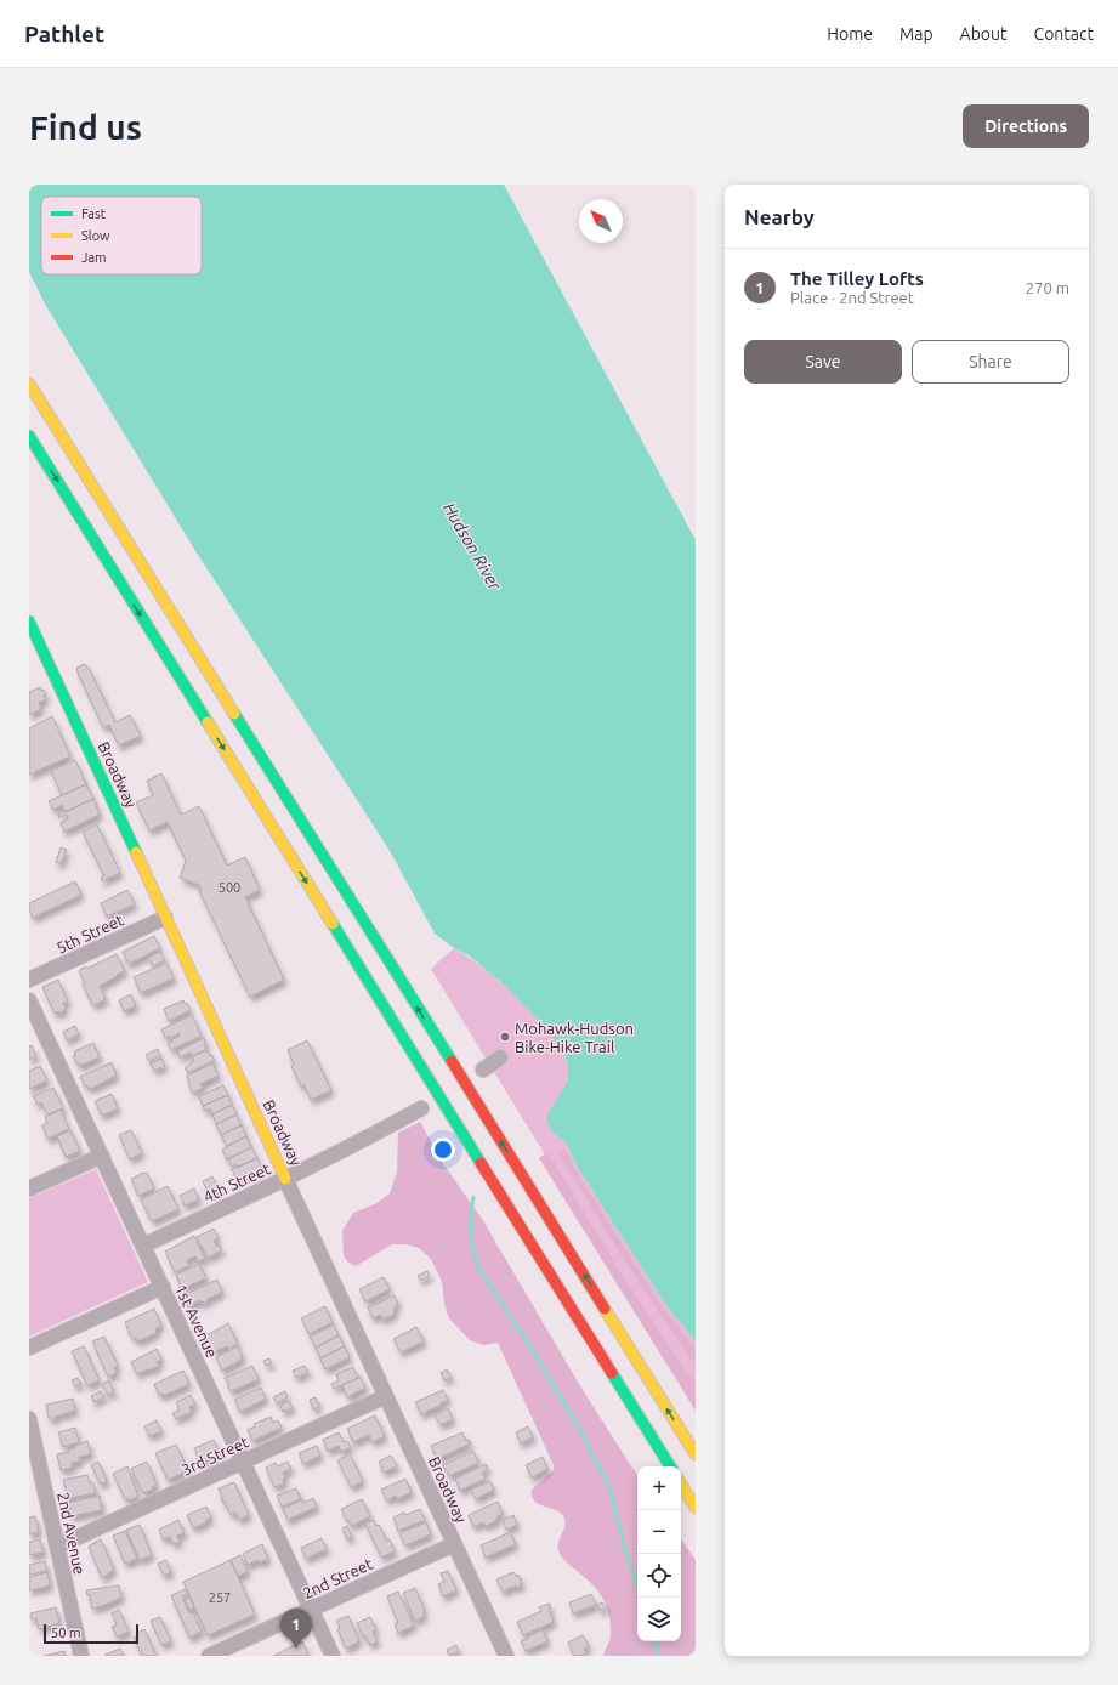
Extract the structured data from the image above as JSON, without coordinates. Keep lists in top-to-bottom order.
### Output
{
  "streets": {
    "main road": ["Broadway"],
    "street": [
      "5th Street",
      "4th Street",
      "1st Avenue",
      "3rd Street",
      "2nd Avenue",
      "2nd Street"
    ]
  },
  "crossings": [
    ["Broadway", "5th Street"],
    ["Broadway", "4th Street"],
    ["Broadway", "3rd Street"],
    ["Broadway", "2nd Street"],
    ["4th Street", "1st Avenue"],
    ["1st Avenue", "3rd Street"],
    ["1st Avenue", "2nd Street"],
    ["3rd Street", "2nd Avenue"]
  ],
  "water": ["Hudson River"],
  "places": ["Mohawk-Hudson Bike-Hike Trail"],
  "house_numbers": ["500", "257"],
  "legend": ["Fast", "Slow", "Jam"],
  "scale_bar": "50 m",
  "north": "top left",
  "page": {
    "header": "Pathlet",
    "nav": [
      "Home",
      "Map",
      "About",
      "Contact"
    ],
    "buttons": [
      "Directions",
      ["Save", "Share"]
    ],
    "title": "Find us",
    "heading": "Nearby",
    "list": [
      {
        "mark": "1",
        "name": "The Tilley Lofts",
        "note": "Place · 2nd Street",
        "value": "270 m"
      }
    ],
    "map_buttons": ["+", "−"],
    "pins": "1",
    "scale": "50 m"
  }
}
